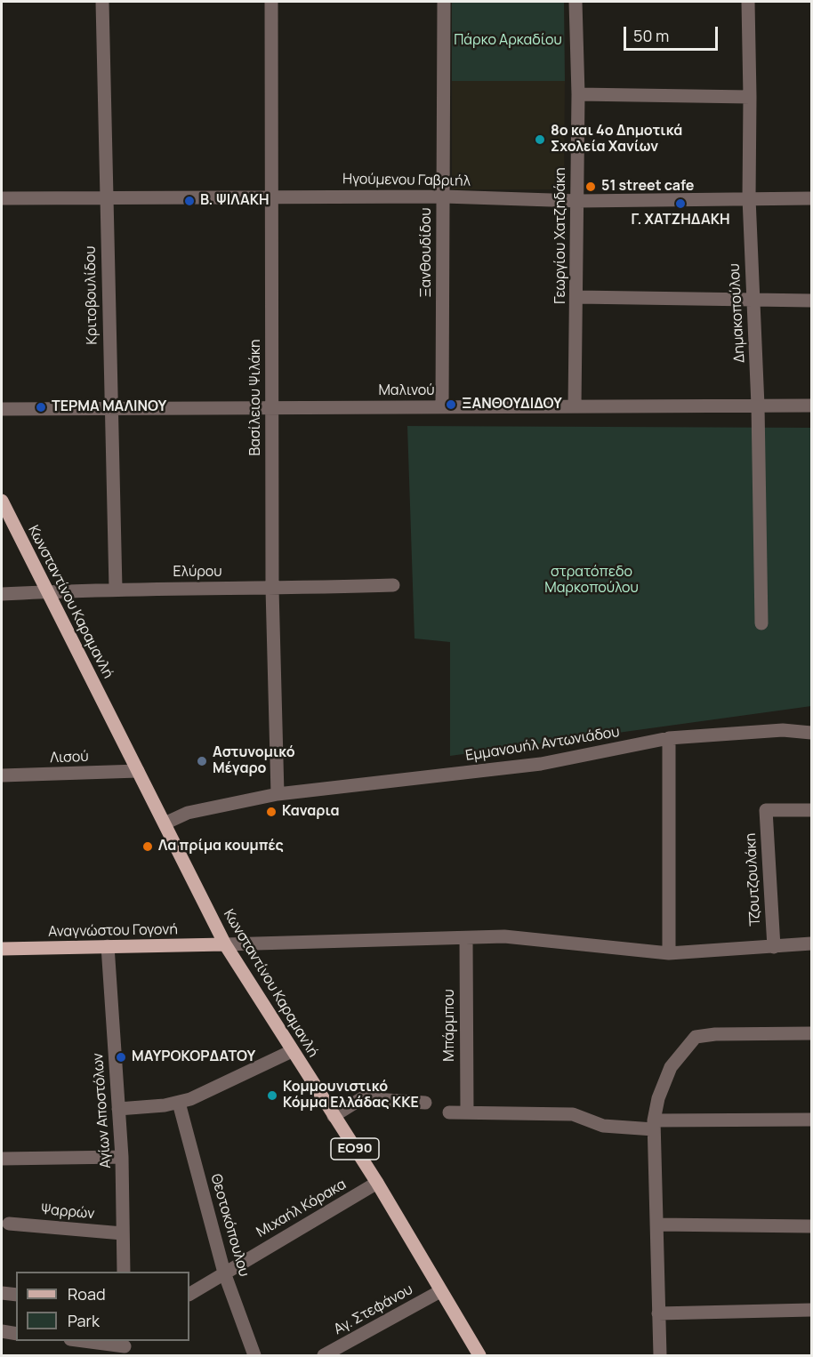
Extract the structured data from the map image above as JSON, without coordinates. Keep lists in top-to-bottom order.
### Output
{
  "streets": {
    "main road": ["Κωνσταντίνου Καραμανλή", "Αναγνώστου Γογονή", "ΕΟ90"],
    "street": [
      "Ηγούμενου Γαβριήλ",
      "Γεωργίου Χατζηδάκη",
      "Ξανθουδίδου",
      "Κριτοβουλίδου",
      "Δημακοπούλου",
      "Μαλινού",
      "Βασίλειου Ψιλάκη",
      "Ελύρου",
      "Εμμανουήλ Αντωνιάδου",
      "Λισού",
      "Τζουτζουλάκη",
      "Μπάρμπου",
      "Αγίων Αποστόλων",
      "Μιχαήλ Κόρακα",
      "Ψαρρών",
      "Θεοτοκόπουλου",
      "Αγ. Στεφάνου"
    ]
  },
  "crossings": [
    ["Ηγούμενου Γαβριήλ", "Γεωργίου Χατζηδάκη"],
    ["Ηγούμενου Γαβριήλ", "Ξανθουδίδου"],
    ["Ηγούμενου Γαβριήλ", "Κριτοβουλίδου"],
    ["Ηγούμενου Γαβριήλ", "Δημακοπούλου"],
    ["Ηγούμενου Γαβριήλ", "Βασίλειου Ψιλάκη"],
    ["Γεωργίου Χατζηδάκη", "Μαλινού"],
    ["Ξανθουδίδου", "Μαλινού"],
    ["Κριτοβουλίδου", "Μαλινού"],
    ["Κριτοβουλίδου", "Ελύρου"],
    ["Δημακοπούλου", "Μαλινού"],
    ["Μαλινού", "Βασίλειου Ψιλάκη"],
    ["Βασίλειου Ψιλάκη", "Ελύρου"],
    ["Βασίλειου Ψιλάκη", "Εμμανουήλ Αντωνιάδου"],
    ["Ελύρου", "Κωνσταντίνου Καραμανλή"],
    ["Κωνσταντίνου Καραμανλή", "Εμμανουήλ Αντωνιάδου"],
    ["Κωνσταντίνου Καραμανλή", "Λισού"],
    ["Κωνσταντίνου Καραμανλή", "Αναγνώστου Γογονή"],
    ["Κωνσταντίνου Καραμανλή", "Μιχαήλ Κόρακα"],
    ["Κωνσταντίνου Καραμανλή", "Αγ. Στεφάνου"],
    ["Αναγνώστου Γογονή", "Αγίων Αποστόλων"],
    ["Αγίων Αποστόλων", "Ψαρρών"],
    ["Μιχαήλ Κόρακα", "Θεοτοκόπουλου"]
  ],
  "parks": ["Πάρκο Αρκαδίου", "στρατόπεδο Μαρκοπούλου"],
  "places": [
    "8ο και 4ο Δημοτικά Σχολεία Χανίων",
    "51 street cafe",
    "Β. ΨΙΛΑΚΗ",
    "Γ. ΧΑΤΖΗΔΑΚΗ",
    "ΞΑΝΘΟΥΔΙΔΟΥ",
    "ΤΕΡΜΑ ΜΑΛΙΝΟΥ",
    "Αστυνομικό Μέγαρο",
    "Καναρια",
    "Λα πρίμα κουμπές",
    "ΜΑΥΡΟΚΟΡΔΑΤΟΥ",
    "Κομμουνιστικό Κόμμα Ελλάδας ΚΚΕ"
  ],
  "legend": ["Road", "Park"],
  "scale_bar": "50 m"
}
